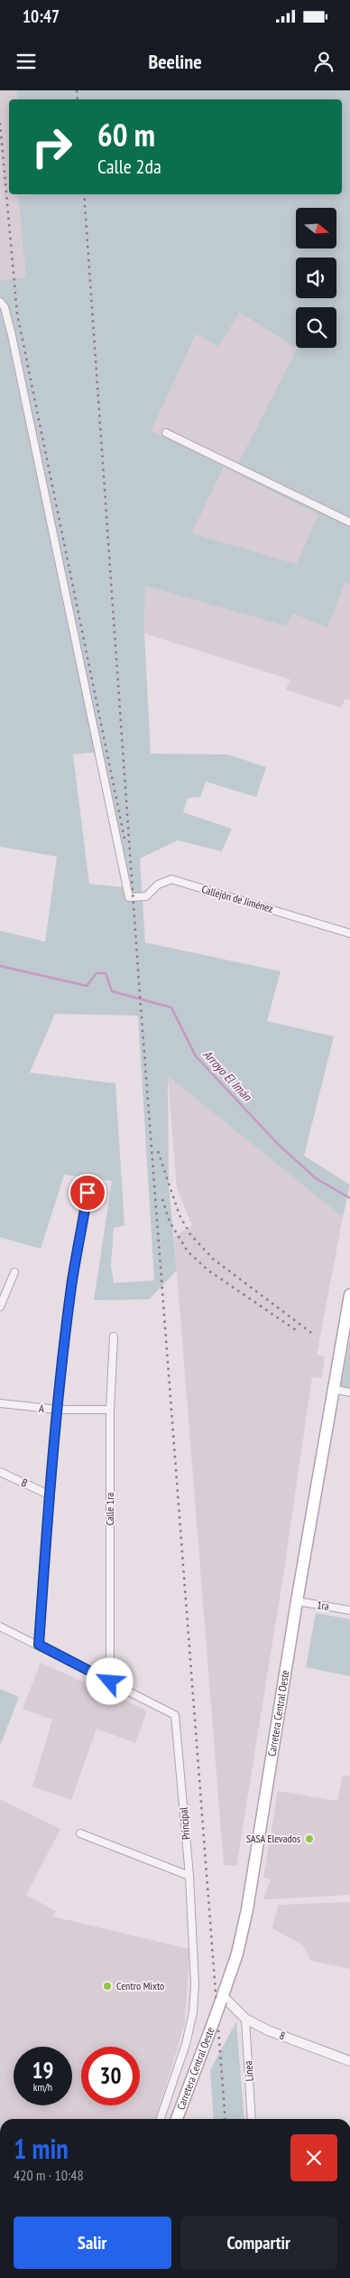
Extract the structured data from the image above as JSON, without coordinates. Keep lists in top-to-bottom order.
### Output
{
  "streets": {
    "main road": ["Carretera Central Oeste"],
    "street": [
      "Callejón de Jiménez",
      "A",
      "B",
      "Calle 1ra",
      "1ra",
      "Principal",
      "8",
      "Línea"
    ]
  },
  "crossings": [
    ["A", "Calle 1ra"],
    ["Calle 1ra", "Principal"],
    ["1ra", "Carretera Central Oeste"],
    ["Carretera Central Oeste", "8"],
    ["8", "Línea"]
  ],
  "water": ["Arroyo El Imán"],
  "places": ["SASA Elevados", "Centro Mixto"],
  "north": "right",
  "page": {
    "status": "10:47",
    "header": "Beeline",
    "turn": ["60 m", "Calle 2da"],
    "speed": "19 km/h",
    "limit": "30",
    "heading": ["1 min", "420 m · 10:48"],
    "buttons": ["Salir", "Compartir"]
  }
}
